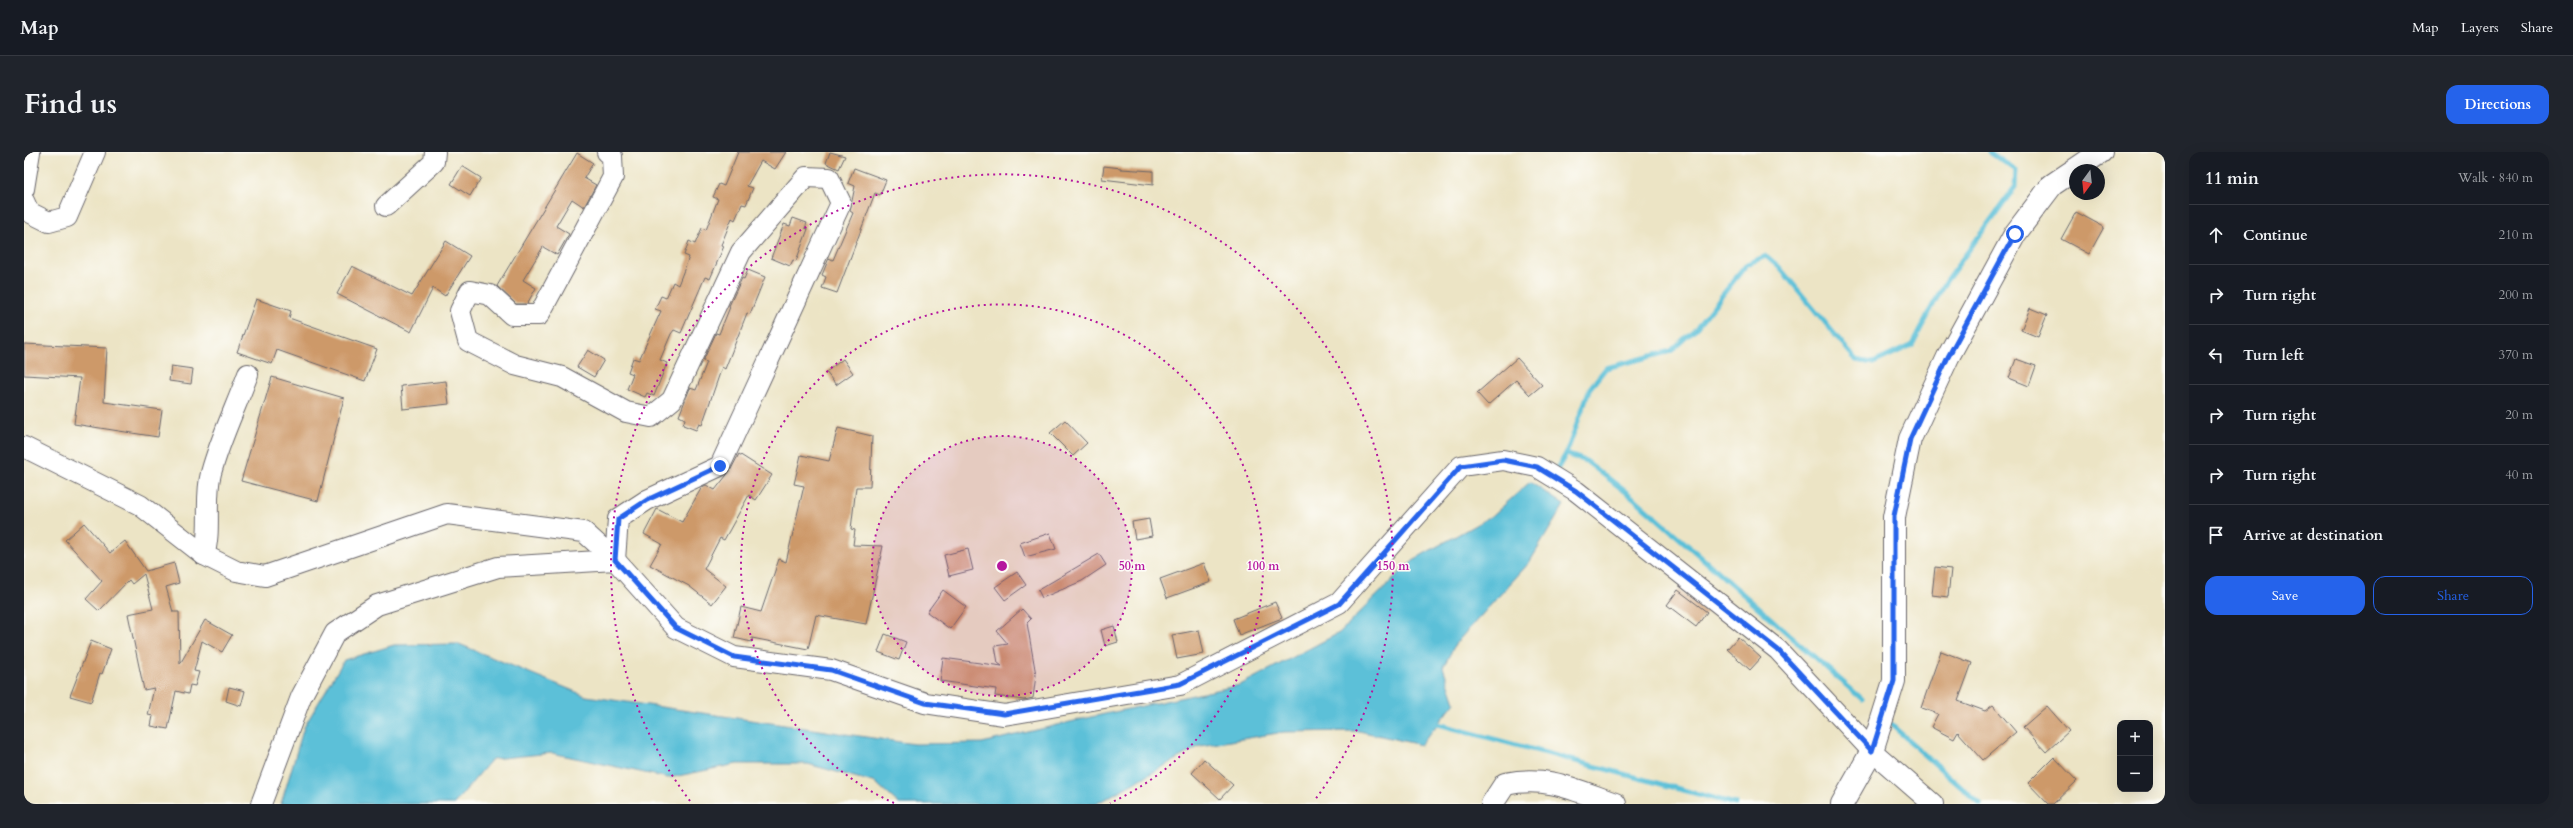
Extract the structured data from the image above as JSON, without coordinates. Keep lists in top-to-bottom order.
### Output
{
  "north": "bottom",
  "page": {
    "header": "Map",
    "nav": ["Map", "Layers", "Share"],
    "title": "Find us",
    "buttons": [
      "Directions",
      ["Save", "Share"]
    ],
    "heading": ["11 min", "Walk · 840 m"],
    "list": [
      ["Continue", "210 m"],
      ["Turn right", "200 m"],
      ["Turn left", "370 m"],
      ["Turn right", "20 m"],
      ["Turn right", "40 m"],
      "Arrive at destination"
    ],
    "map_buttons": ["+", "−"]
  },
  "rings": ["50 m", "100 m", "150 m"]
}
